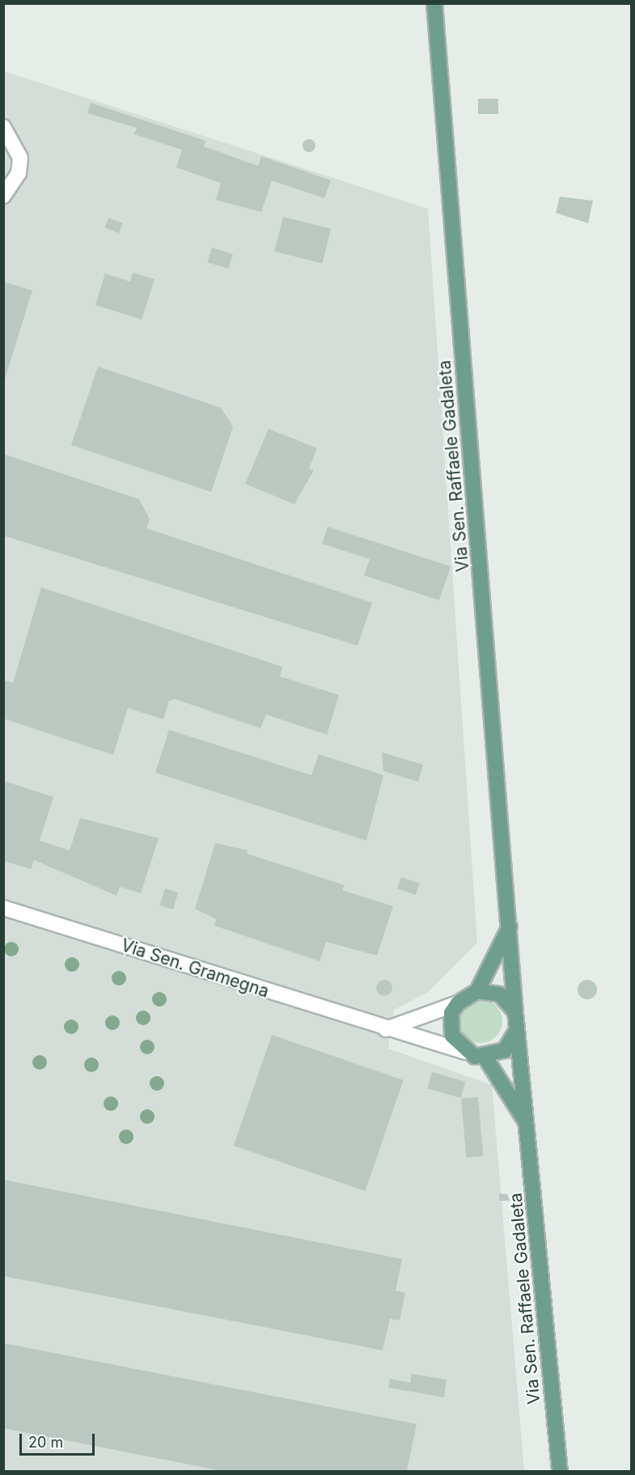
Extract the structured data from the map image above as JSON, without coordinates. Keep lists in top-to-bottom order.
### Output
{
  "streets": {
    "main road": ["Via Sen. Raffaele Gadaleta"],
    "street": ["Via Sen. Gramegna"]
  },
  "crossings": [
    ["Via Sen. Raffaele Gadaleta", "Via Sen. Gramegna"]
  ],
  "scale_bar": "20 m"
}
